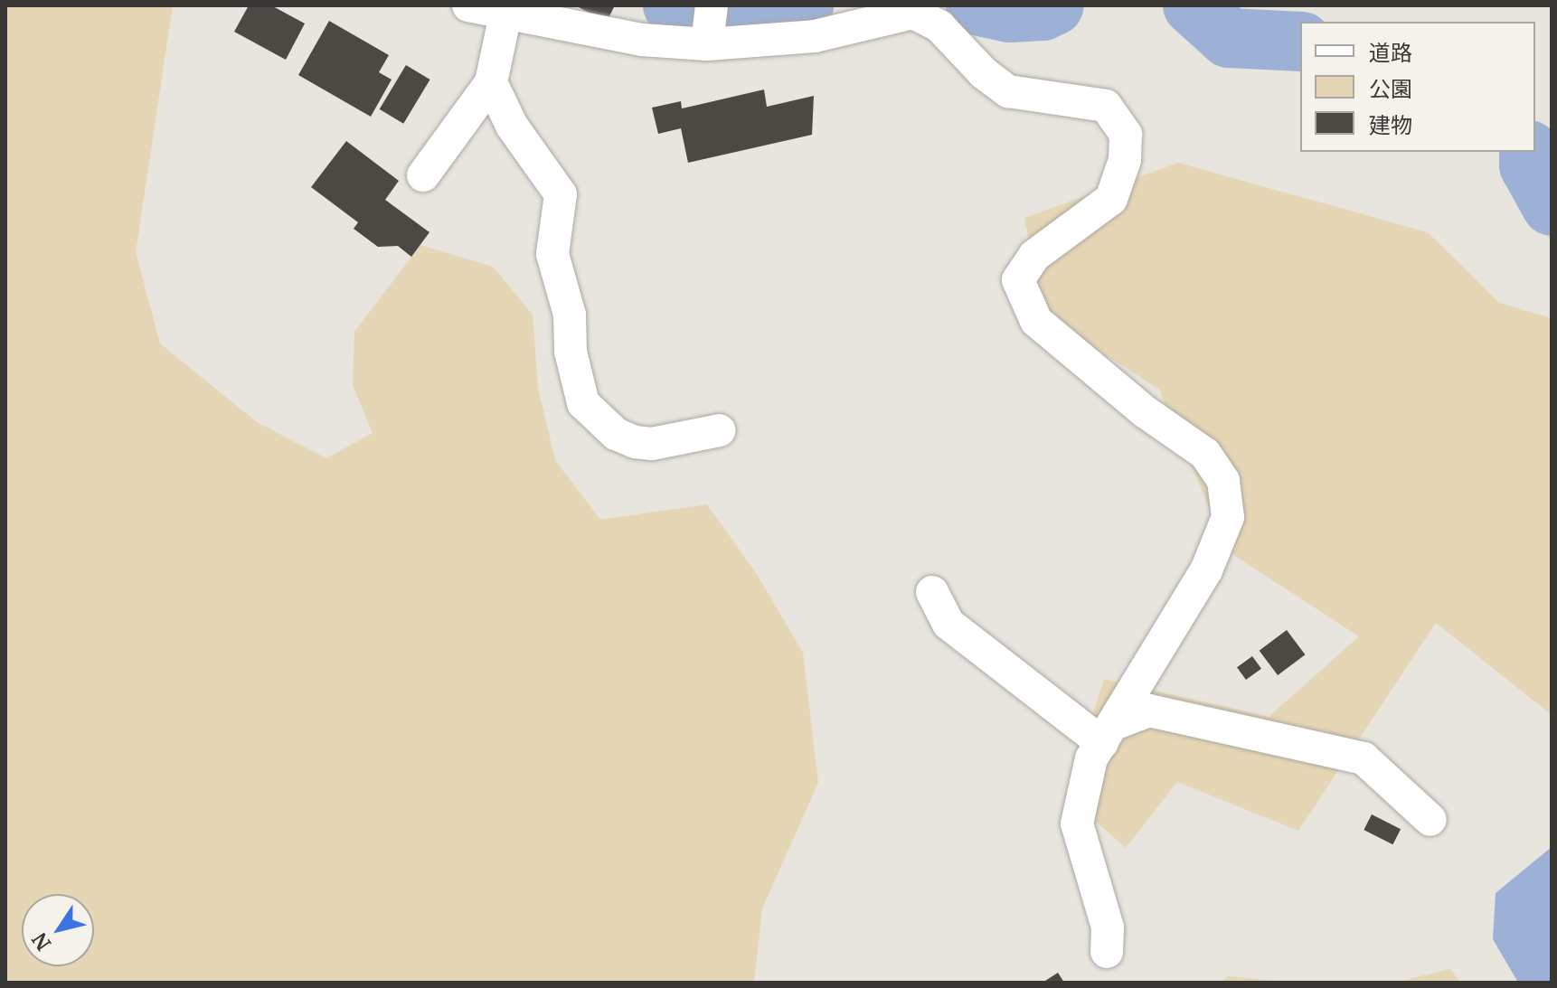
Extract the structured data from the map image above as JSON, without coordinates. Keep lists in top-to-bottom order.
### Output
{
  "legend": ["道路", "公園", "建物"],
  "north": "bottom left"
}
